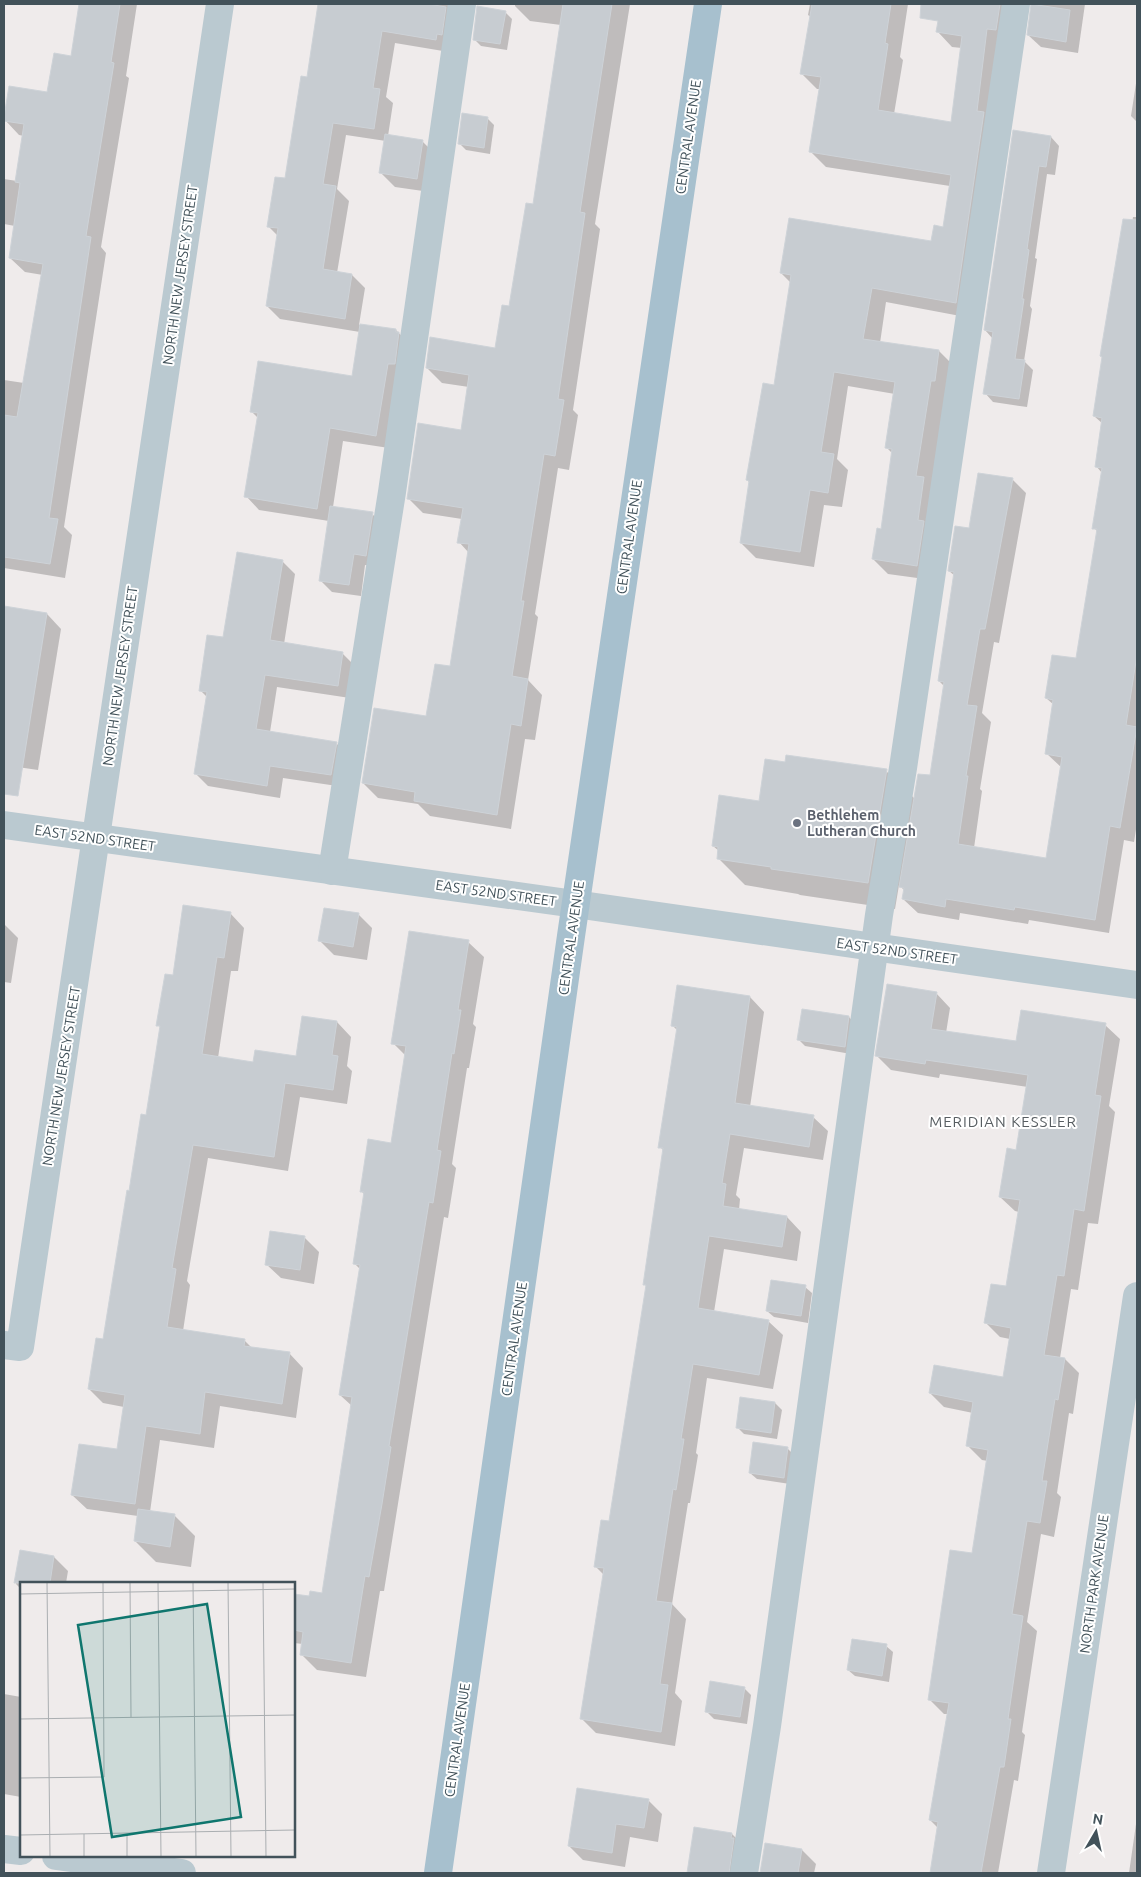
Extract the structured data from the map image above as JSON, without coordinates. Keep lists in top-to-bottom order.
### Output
{
  "streets": {
    "main road": ["CENTRAL AVENUE"],
    "street": ["NORTH NEW JERSEY STREET", "EAST 52ND STREET", "NORTH PARK AVENUE"]
  },
  "crossings": [
    ["CENTRAL AVENUE", "EAST 52ND STREET"],
    ["NORTH NEW JERSEY STREET", "EAST 52ND STREET"]
  ],
  "districts": ["MERIDIAN KESSLER"],
  "places": ["Bethlehem Lutheran Church"],
  "north": "top"
}
